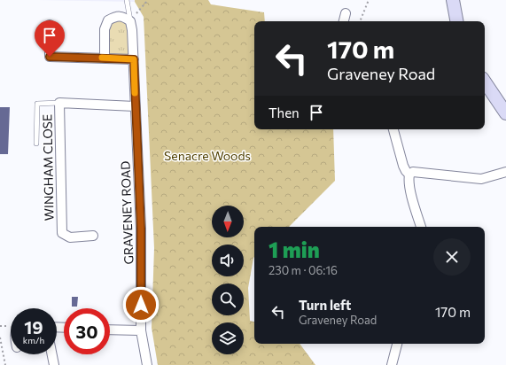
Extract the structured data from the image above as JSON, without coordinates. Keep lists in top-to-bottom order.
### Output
{
  "streets": {
    "street": ["WINGHAM CLOSE", "GRAVENEY ROAD"]
  },
  "crossings": [
    ["WINGHAM CLOSE", "GRAVENEY ROAD"]
  ],
  "parks": ["Senacre Woods"],
  "north": "bottom",
  "page": {
    "turn": ["170 m", "Graveney Road"],
    "then": "Then",
    "heading": ["1 min", "230 m · 06:16"],
    "list": [
      {
        "name": "Turn left",
        "note": "Graveney Road",
        "value": "170 m"
      }
    ],
    "speed": "19 km/h",
    "limit": "30"
  }
}
